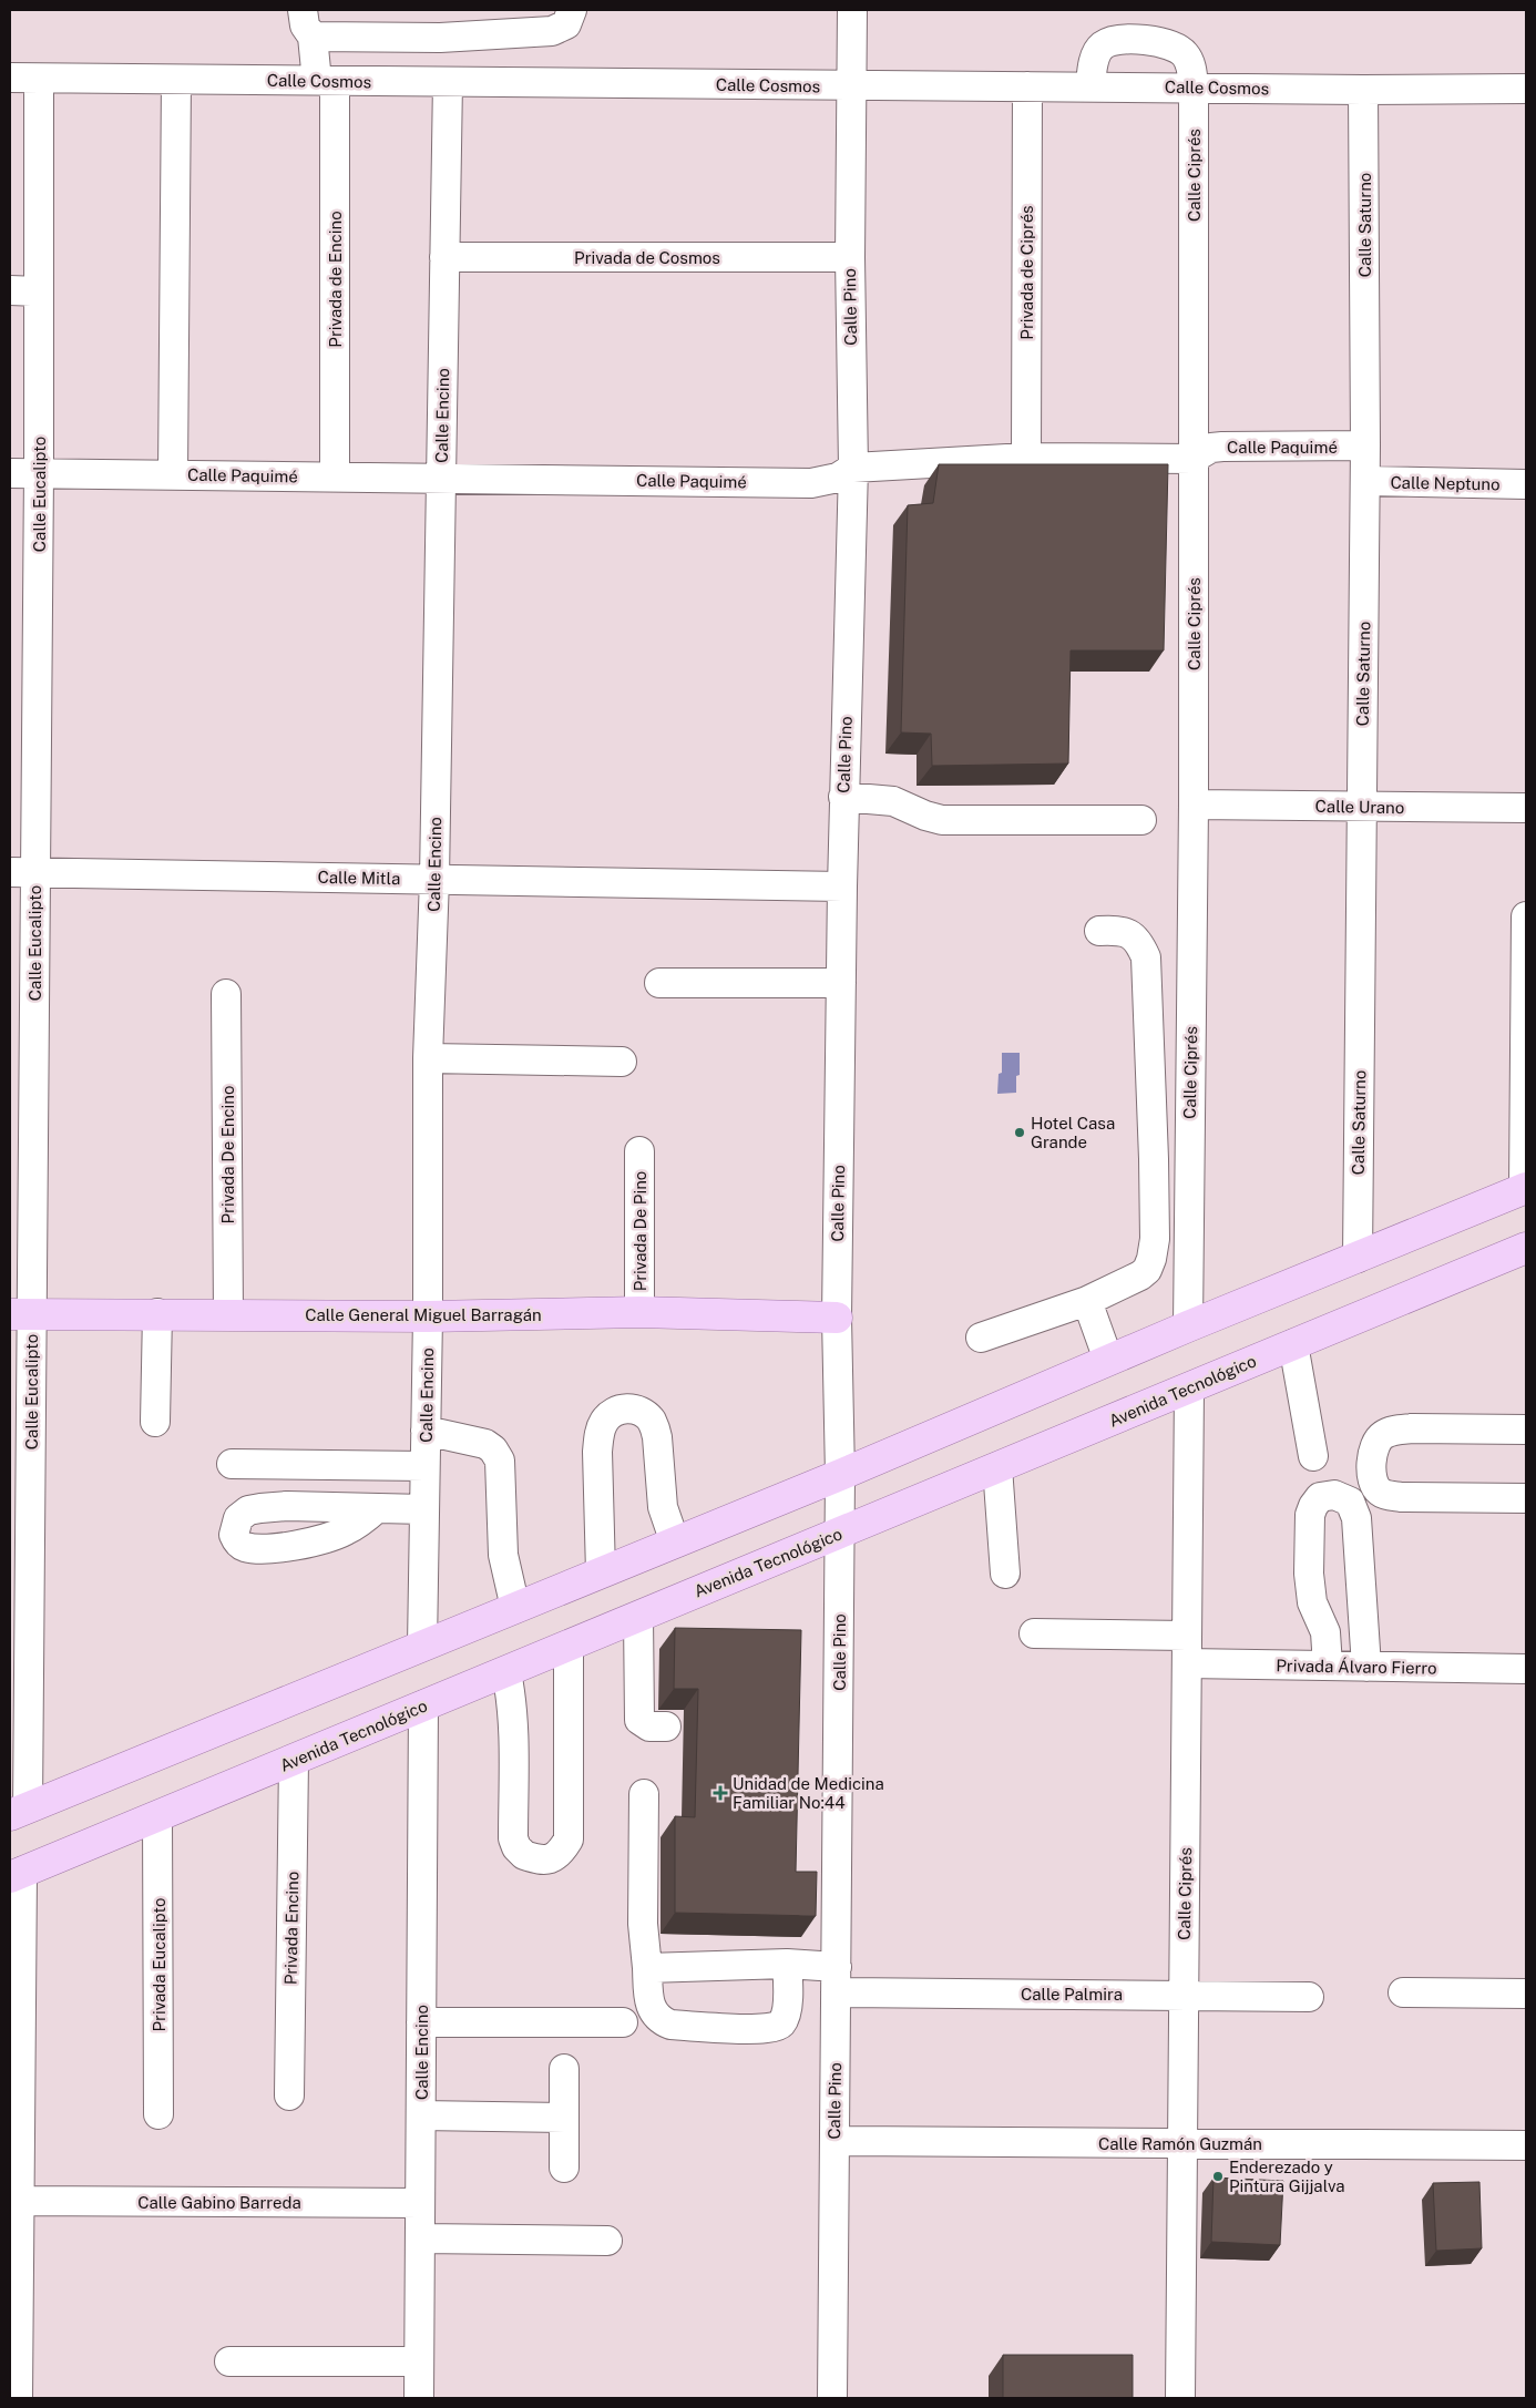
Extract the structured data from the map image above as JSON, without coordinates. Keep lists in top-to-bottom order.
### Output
{
  "streets": {
    "main road": ["Calle General Miguel Barragán", "Avenida Tecnológico"],
    "street": [
      "Calle Cosmos",
      "Calle Ciprés",
      "Calle Saturno",
      "Privada de Cosmos",
      "Privada de Ciprés",
      "Privada de Encino",
      "Calle Pino",
      "Calle Encino",
      "Calle Paquimé",
      "Calle Neptuno",
      "Calle Eucalipto",
      "Calle Urano",
      "Calle Mitla",
      "Privada De Encino",
      "Privada De Pino",
      "Privada Álvaro Fierro",
      "Privada Encino",
      "Privada Eucalipto",
      "Calle Palmira",
      "Calle Ramón Guzmán",
      "Calle Gabino Barreda"
    ]
  },
  "crossings": [
    ["Calle Cosmos", "Calle Ciprés"],
    ["Calle Cosmos", "Calle Saturno"],
    ["Calle Cosmos", "Privada de Ciprés"],
    ["Calle Cosmos", "Privada de Encino"],
    ["Calle Cosmos", "Calle Pino"],
    ["Calle Cosmos", "Calle Encino"],
    ["Calle Cosmos", "Calle Eucalipto"],
    ["Calle Ciprés", "Calle Paquimé"],
    ["Calle Ciprés", "Calle Urano"],
    ["Calle Ciprés", "Avenida Tecnológico"],
    ["Calle Ciprés", "Privada Álvaro Fierro"],
    ["Calle Ciprés", "Calle Palmira"],
    ["Calle Ciprés", "Calle Ramón Guzmán"],
    ["Calle Saturno", "Calle Paquimé"],
    ["Calle Saturno", "Calle Neptuno"],
    ["Calle Saturno", "Calle Urano"],
    ["Privada de Cosmos", "Calle Pino"],
    ["Privada de Cosmos", "Calle Encino"],
    ["Privada de Ciprés", "Calle Paquimé"],
    ["Privada de Encino", "Calle Paquimé"],
    ["Calle Pino", "Calle Paquimé"],
    ["Calle Pino", "Calle Mitla"],
    ["Calle Pino", "Calle General Miguel Barragán"],
    ["Calle Pino", "Avenida Tecnológico"],
    ["Calle Pino", "Calle Palmira"],
    ["Calle Pino", "Calle Ramón Guzmán"],
    ["Calle Encino", "Calle Paquimé"],
    ["Calle Encino", "Calle Mitla"],
    ["Calle Encino", "Calle General Miguel Barragán"],
    ["Calle Encino", "Avenida Tecnológico"],
    ["Calle Encino", "Calle Gabino Barreda"],
    ["Calle Paquimé", "Calle Eucalipto"],
    ["Calle Eucalipto", "Calle Mitla"],
    ["Calle Eucalipto", "Calle General Miguel Barragán"],
    ["Privada De Encino", "Calle General Miguel Barragán"],
    ["Privada De Pino", "Calle General Miguel Barragán"],
    ["Avenida Tecnológico", "Privada Encino"],
    ["Avenida Tecnológico", "Privada Eucalipto"]
  ],
  "places": {
    "other": ["Hotel Casa Grande", "Enderezado y Pintura Gijjalva"],
    "health": ["Unidad de Medicina Familiar No:44"]
  }
}
